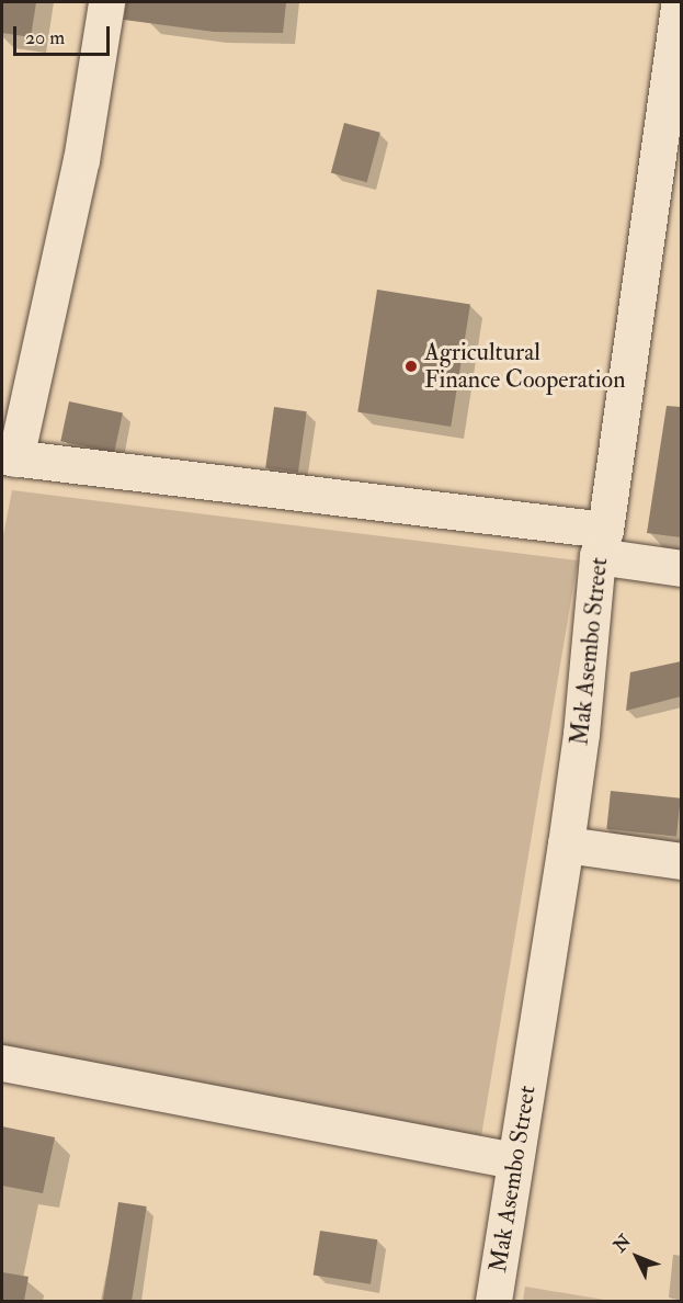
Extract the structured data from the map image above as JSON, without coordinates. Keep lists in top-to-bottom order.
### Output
{
  "streets": {
    "street": ["Mak Asembo Street"]
  },
  "places": ["Agricultural Finance Cooperation"],
  "scale_bar": "20 m",
  "north": "top left"
}
